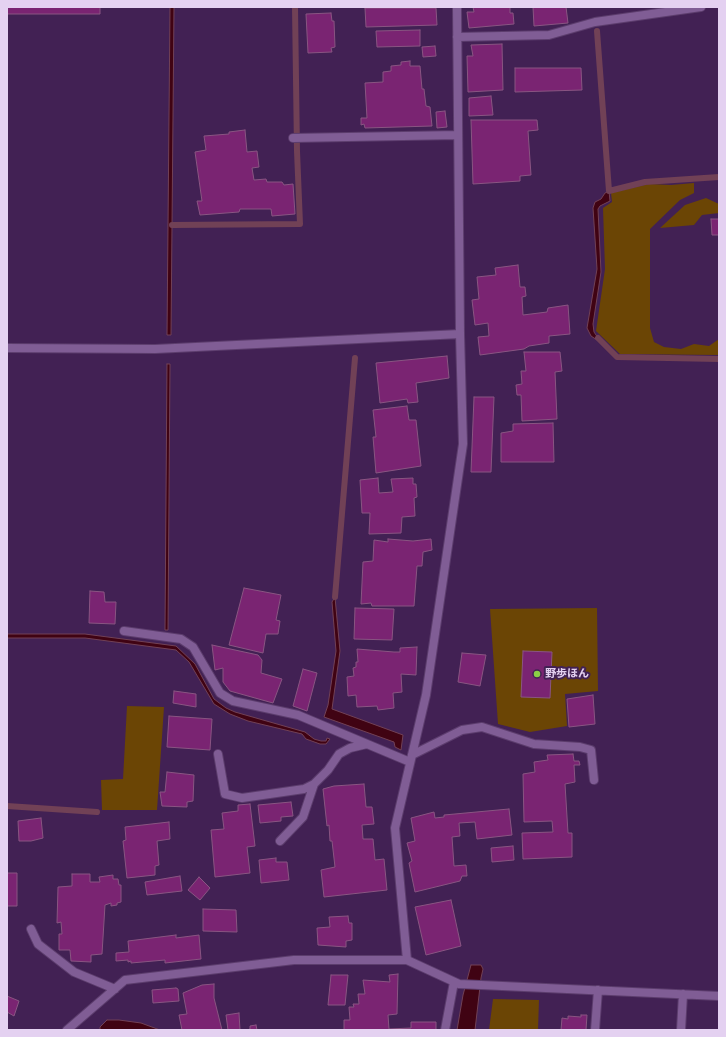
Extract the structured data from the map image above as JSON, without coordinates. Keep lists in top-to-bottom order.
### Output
{
  "places": ["野歩ほん"]
}
